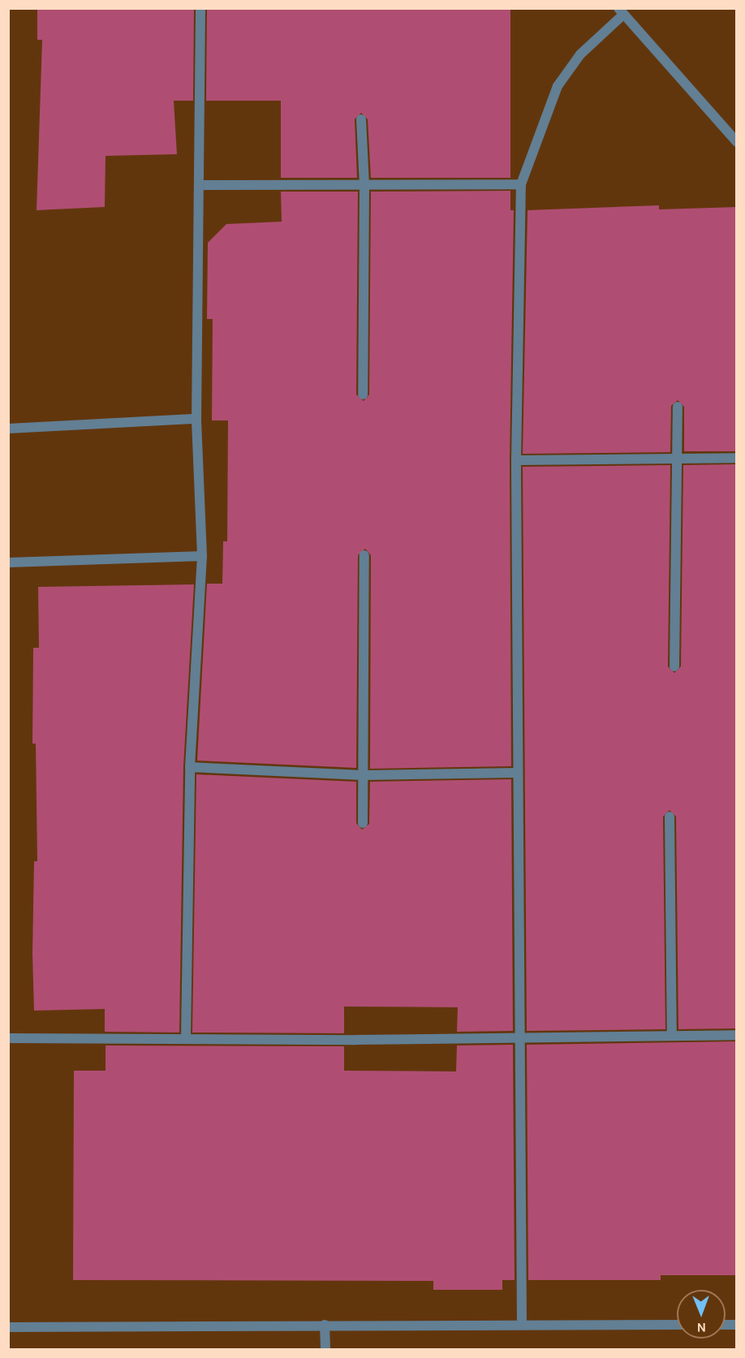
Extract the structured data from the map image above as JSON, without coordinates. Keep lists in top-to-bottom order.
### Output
{
  "north": "bottom"
}
